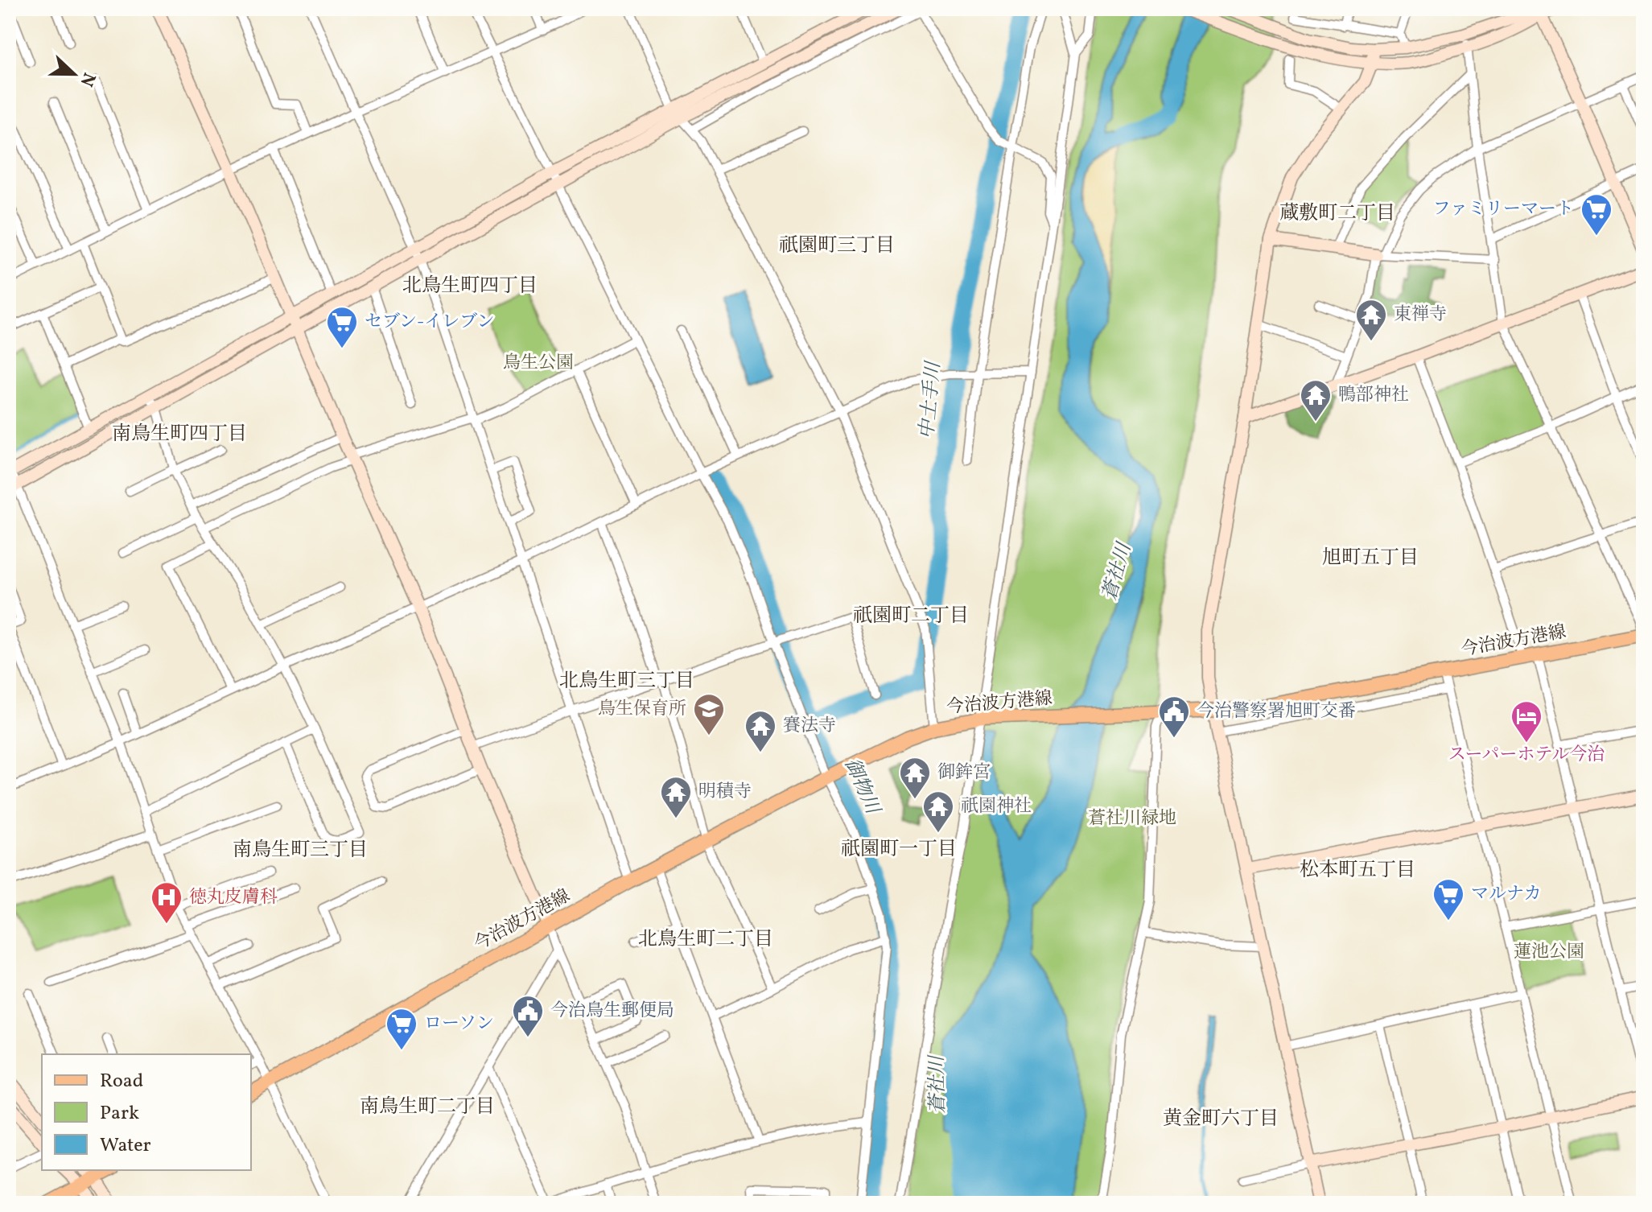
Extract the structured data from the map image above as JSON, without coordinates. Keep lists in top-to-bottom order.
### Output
{
  "streets": {
    "main road": ["今治波方港線"]
  },
  "districts": [
    "蔵敷町二丁目",
    "祇園町三丁目",
    "北鳥生町四丁目",
    "南鳥生町四丁目",
    "旭町五丁目",
    "祇園町二丁目",
    "北鳥生町三丁目",
    "祇園町一丁目",
    "南鳥生町三丁目",
    "松本町五丁目",
    "北鳥生町二丁目",
    "南鳥生町二丁目",
    "黄金町六丁目"
  ],
  "water": ["中土手川", "蒼社川", "御物川"],
  "parks": ["鳥生公園", "蒼社川緑地", "蓮池公園"],
  "places": {
    "supermarket": [
      "ファミリーマート",
      "セブン-イレブン",
      "マルナカ",
      "ローソン"
    ],
    "temple": [
      "東禅寺",
      "鴨部神社",
      "賽法寺",
      "御鉾宮",
      "明積寺",
      "祇園神社"
    ],
    "school or university": ["鳥生保育所"],
    "public building": ["今治警察署旭町交番", "今治鳥生郵便局"],
    "hotel": ["スーパーホテル今治"],
    "hospital": ["徳丸皮膚科"]
  },
  "legend": ["Road", "Park", "Water"],
  "north": "right"
}
